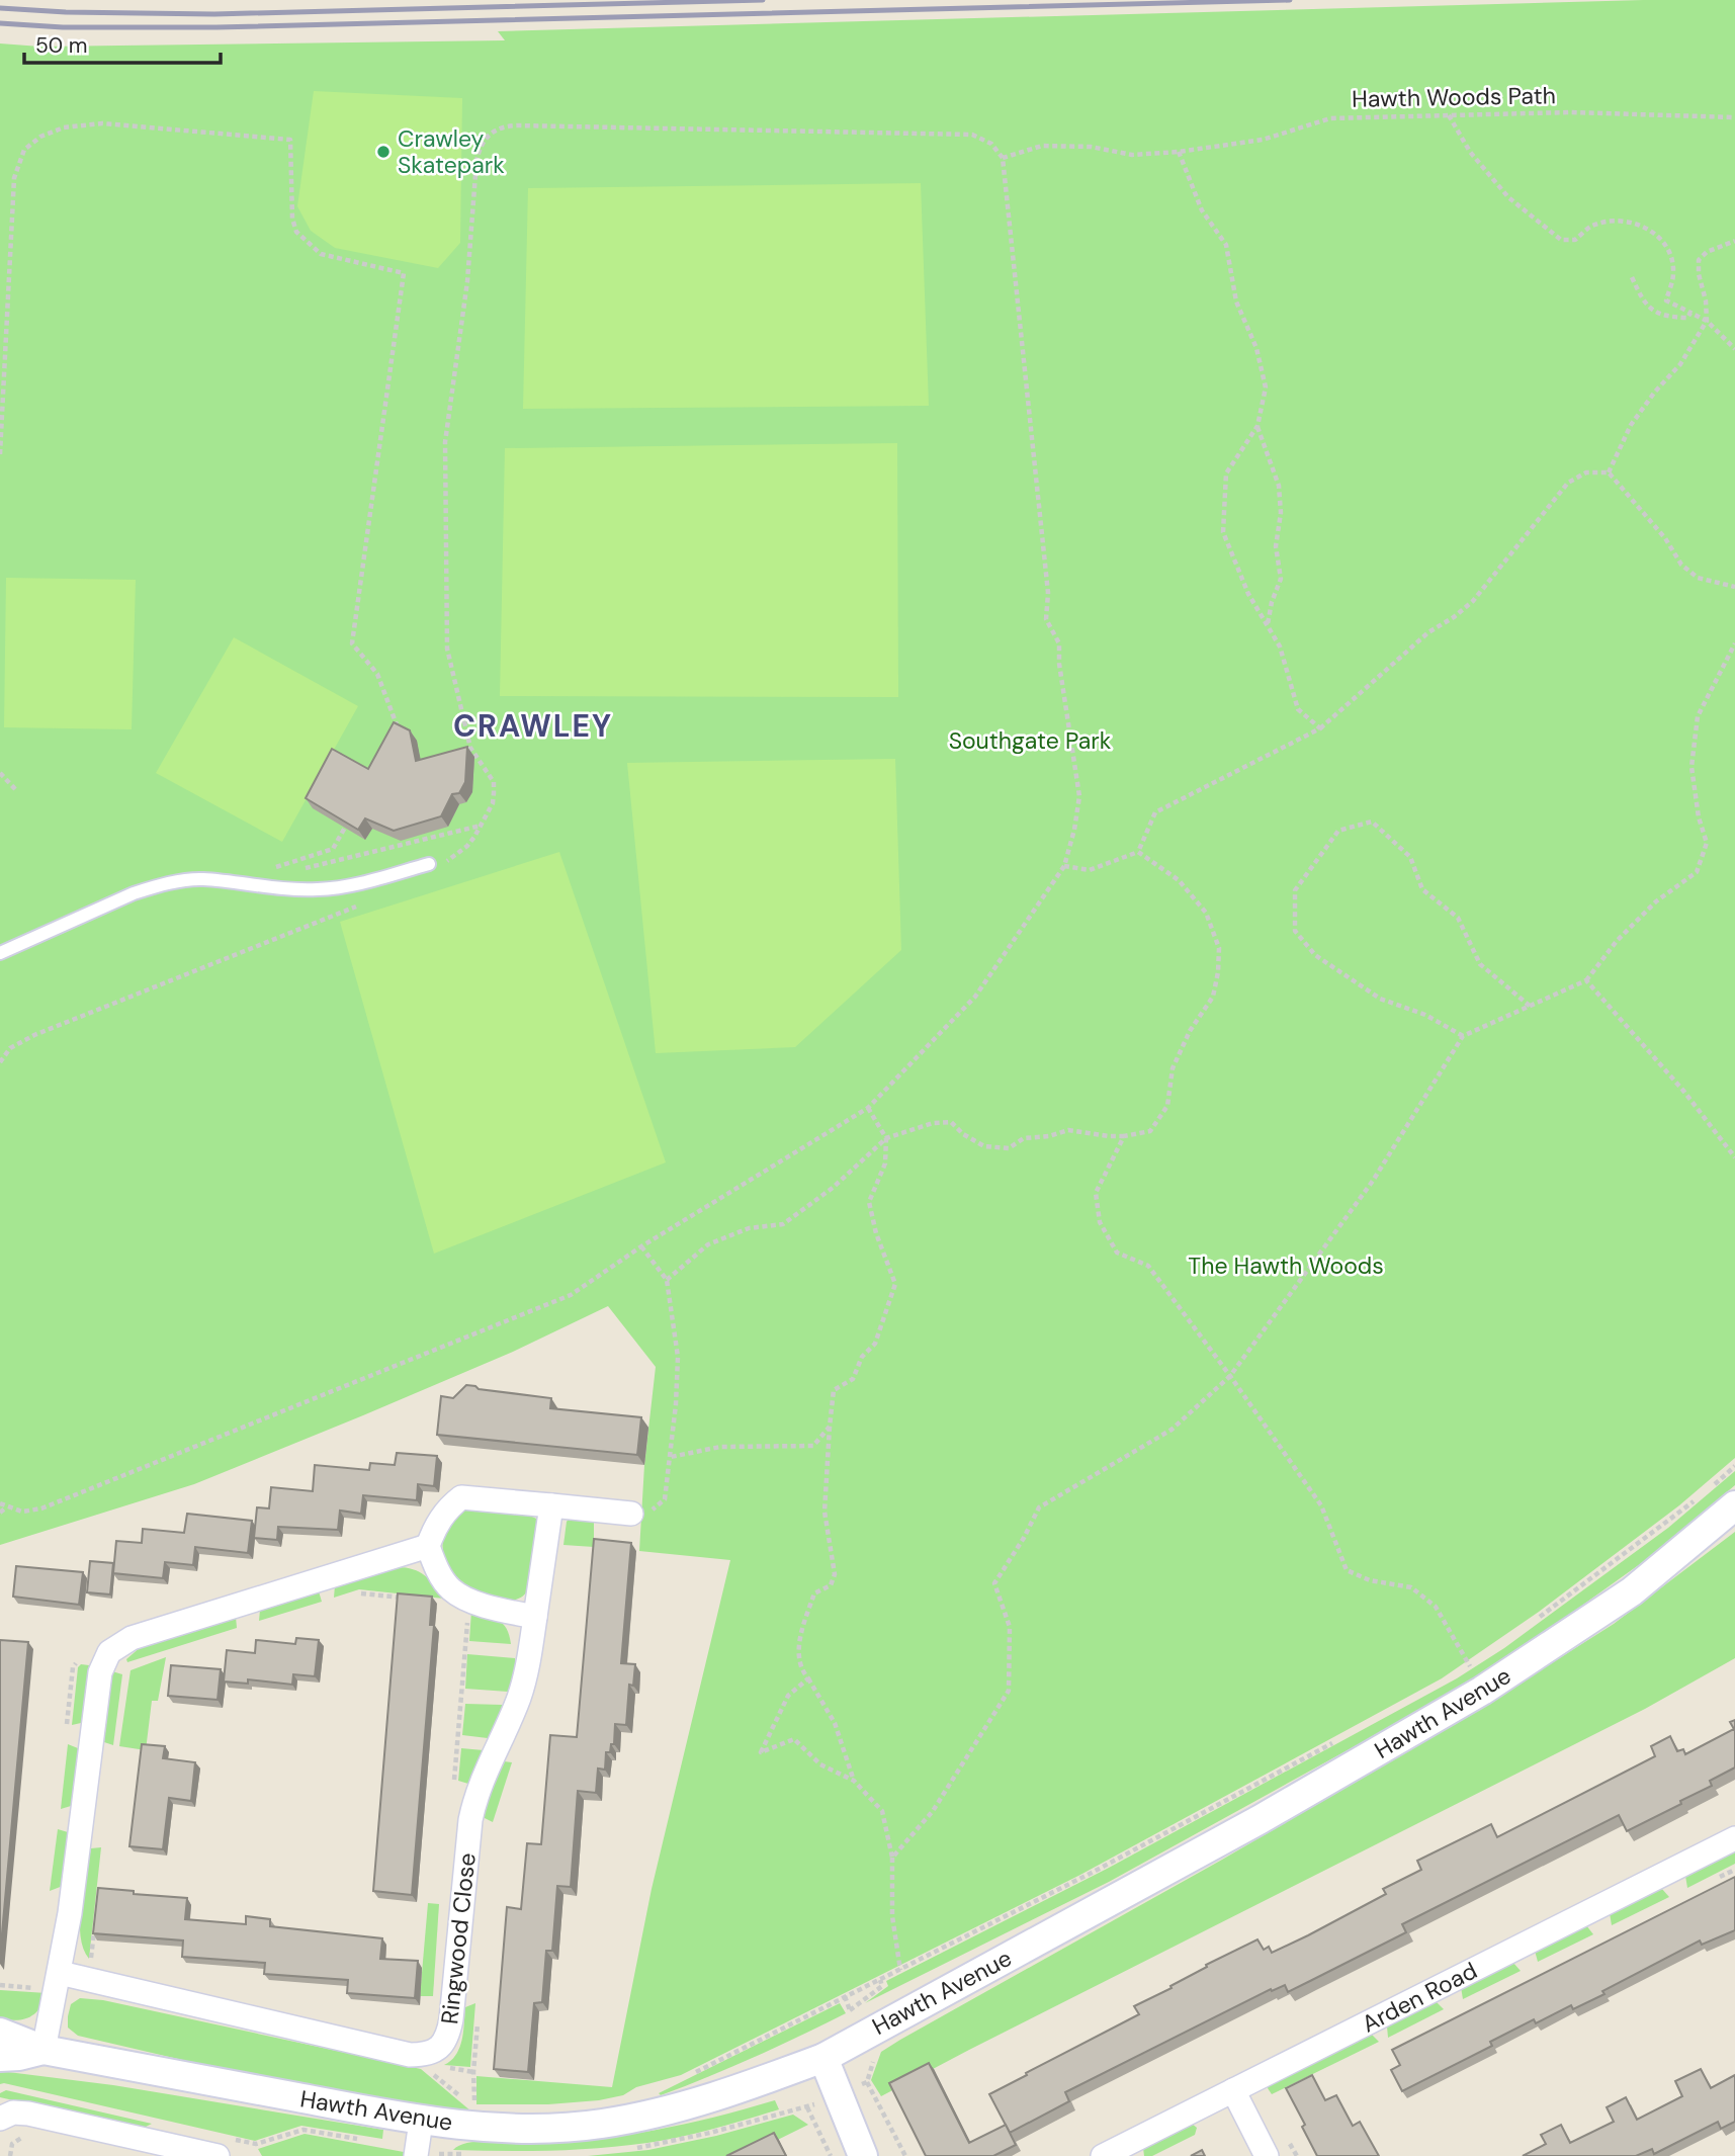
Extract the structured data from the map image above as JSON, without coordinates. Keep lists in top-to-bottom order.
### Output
{
  "streets": {
    "street": ["Hawth Avenue", "Ringwood Close", "Arden Road"],
    "path": ["Hawth Woods Path"]
  },
  "districts": ["CRAWLEY"],
  "parks": ["Southgate Park", "The Hawth Woods"],
  "places": ["Crawley Skatepark"],
  "scale_bar": "50 m"
}
